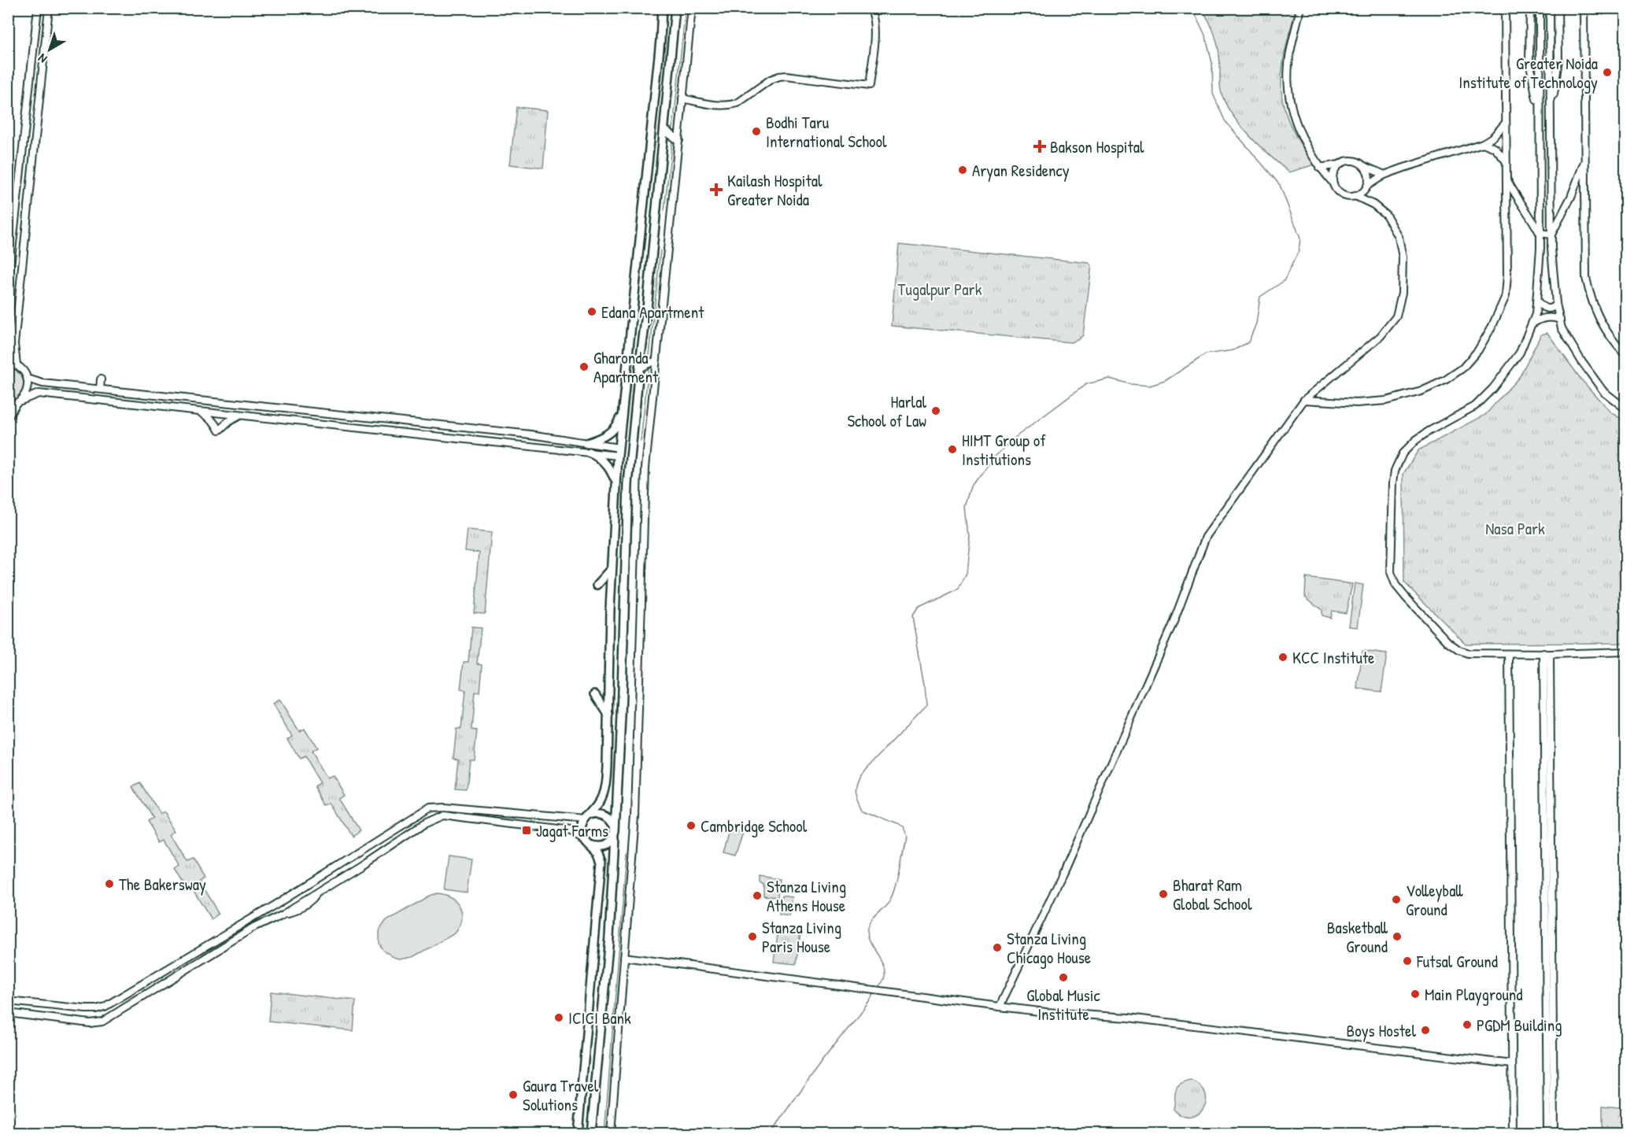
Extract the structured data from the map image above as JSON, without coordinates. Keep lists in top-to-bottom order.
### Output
{
  "parks": ["Tugalpur Park", "Nasa Park"],
  "places": {
    "other": [
      "Greater Noida Institute of Technology",
      "Bodhi Taru International School",
      "Aryan Residency",
      "Edana Apartment",
      "Gharonda Apartment",
      "Harlal School of Law",
      "HIMT Group of Institutions",
      "KCC Institute",
      "Cambridge School",
      "The Bakersway",
      "Bharat Ram Global School",
      "Stanza Living Athens House",
      "Volleyball Ground",
      "Stanza Living Paris House",
      "Basketball Ground",
      "Stanza Living Chicago House",
      "Futsal Ground",
      "Global Music Institute",
      "Main Playground",
      "ICICI Bank",
      "PGDM Building",
      "Boys Hostel",
      "Gaura Travel Solutions"
    ],
    "health": ["Bakson Hospital", "Kailash Hospital Greater Noida"],
    "transit": ["Jagat Farms"]
  },
  "north": "bottom left"
}
